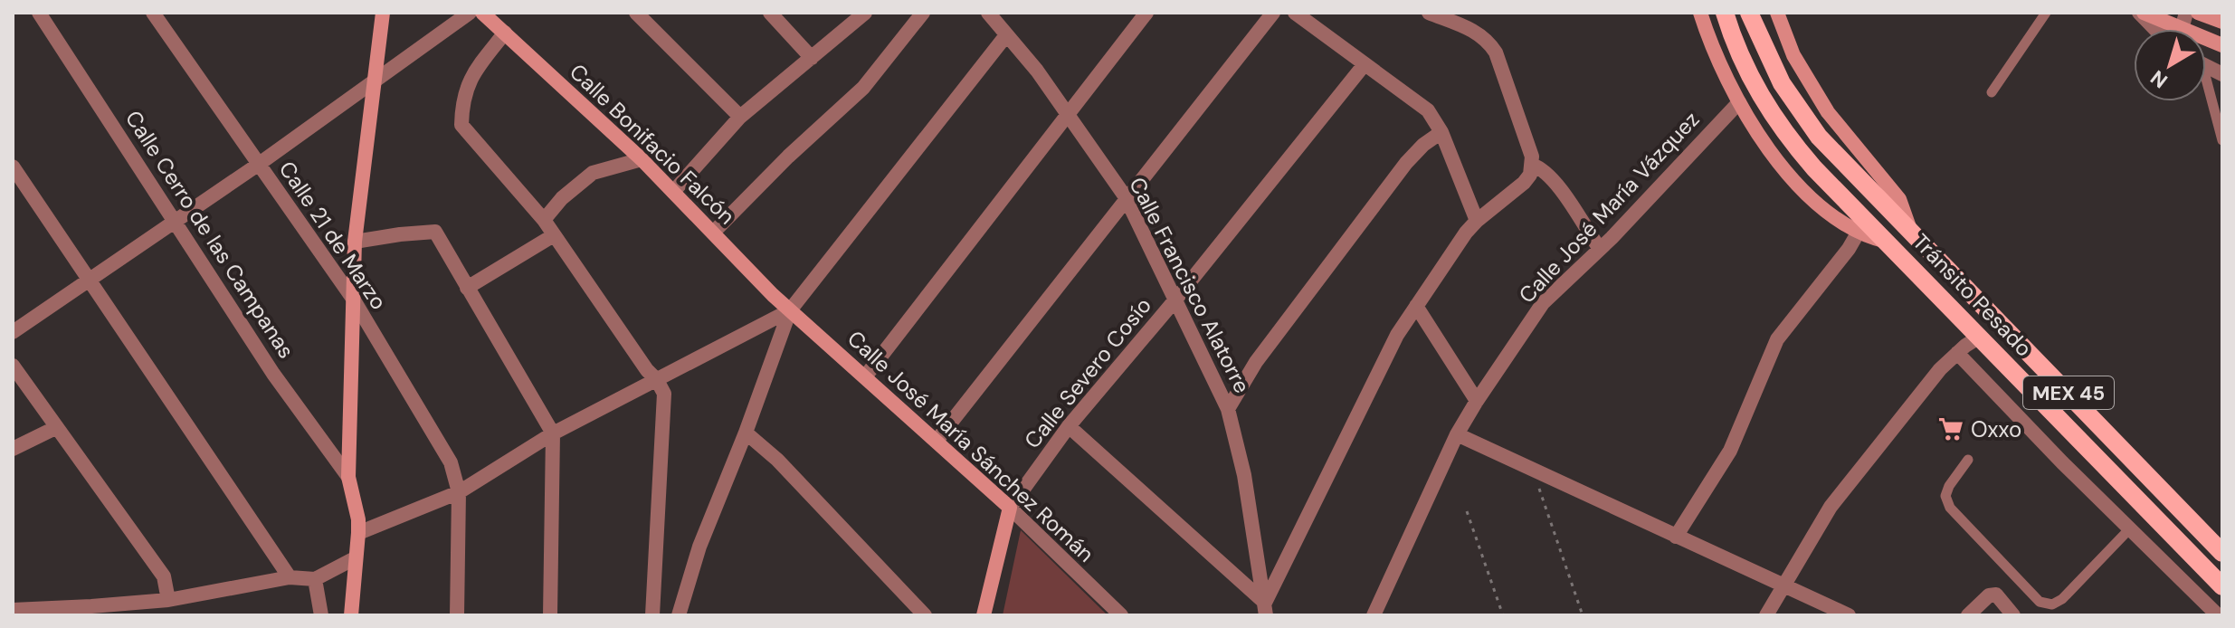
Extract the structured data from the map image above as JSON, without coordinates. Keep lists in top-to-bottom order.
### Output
{
  "streets": {
    "main road": ["Tránsito Pesado", "MEX 45"],
    "street": [
      "Calle Bonifacio Falcón",
      "Calle José María Vázquez",
      "Calle Cerro de las Campanas",
      "Calle 21 de Marzo",
      "Calle Francisco Alatorre",
      "Calle Severo Cosío",
      "Calle José María Sánchez Román"
    ]
  },
  "crossings": [
    ["Calle Bonifacio Falcón", "Calle José María Sánchez Román"],
    ["Calle Francisco Alatorre", "Calle Severo Cosío"],
    ["Calle Severo Cosío", "Calle José María Sánchez Román"]
  ],
  "places": {
    "supermarket": ["Oxxo"]
  },
  "north": "bottom left"
}
